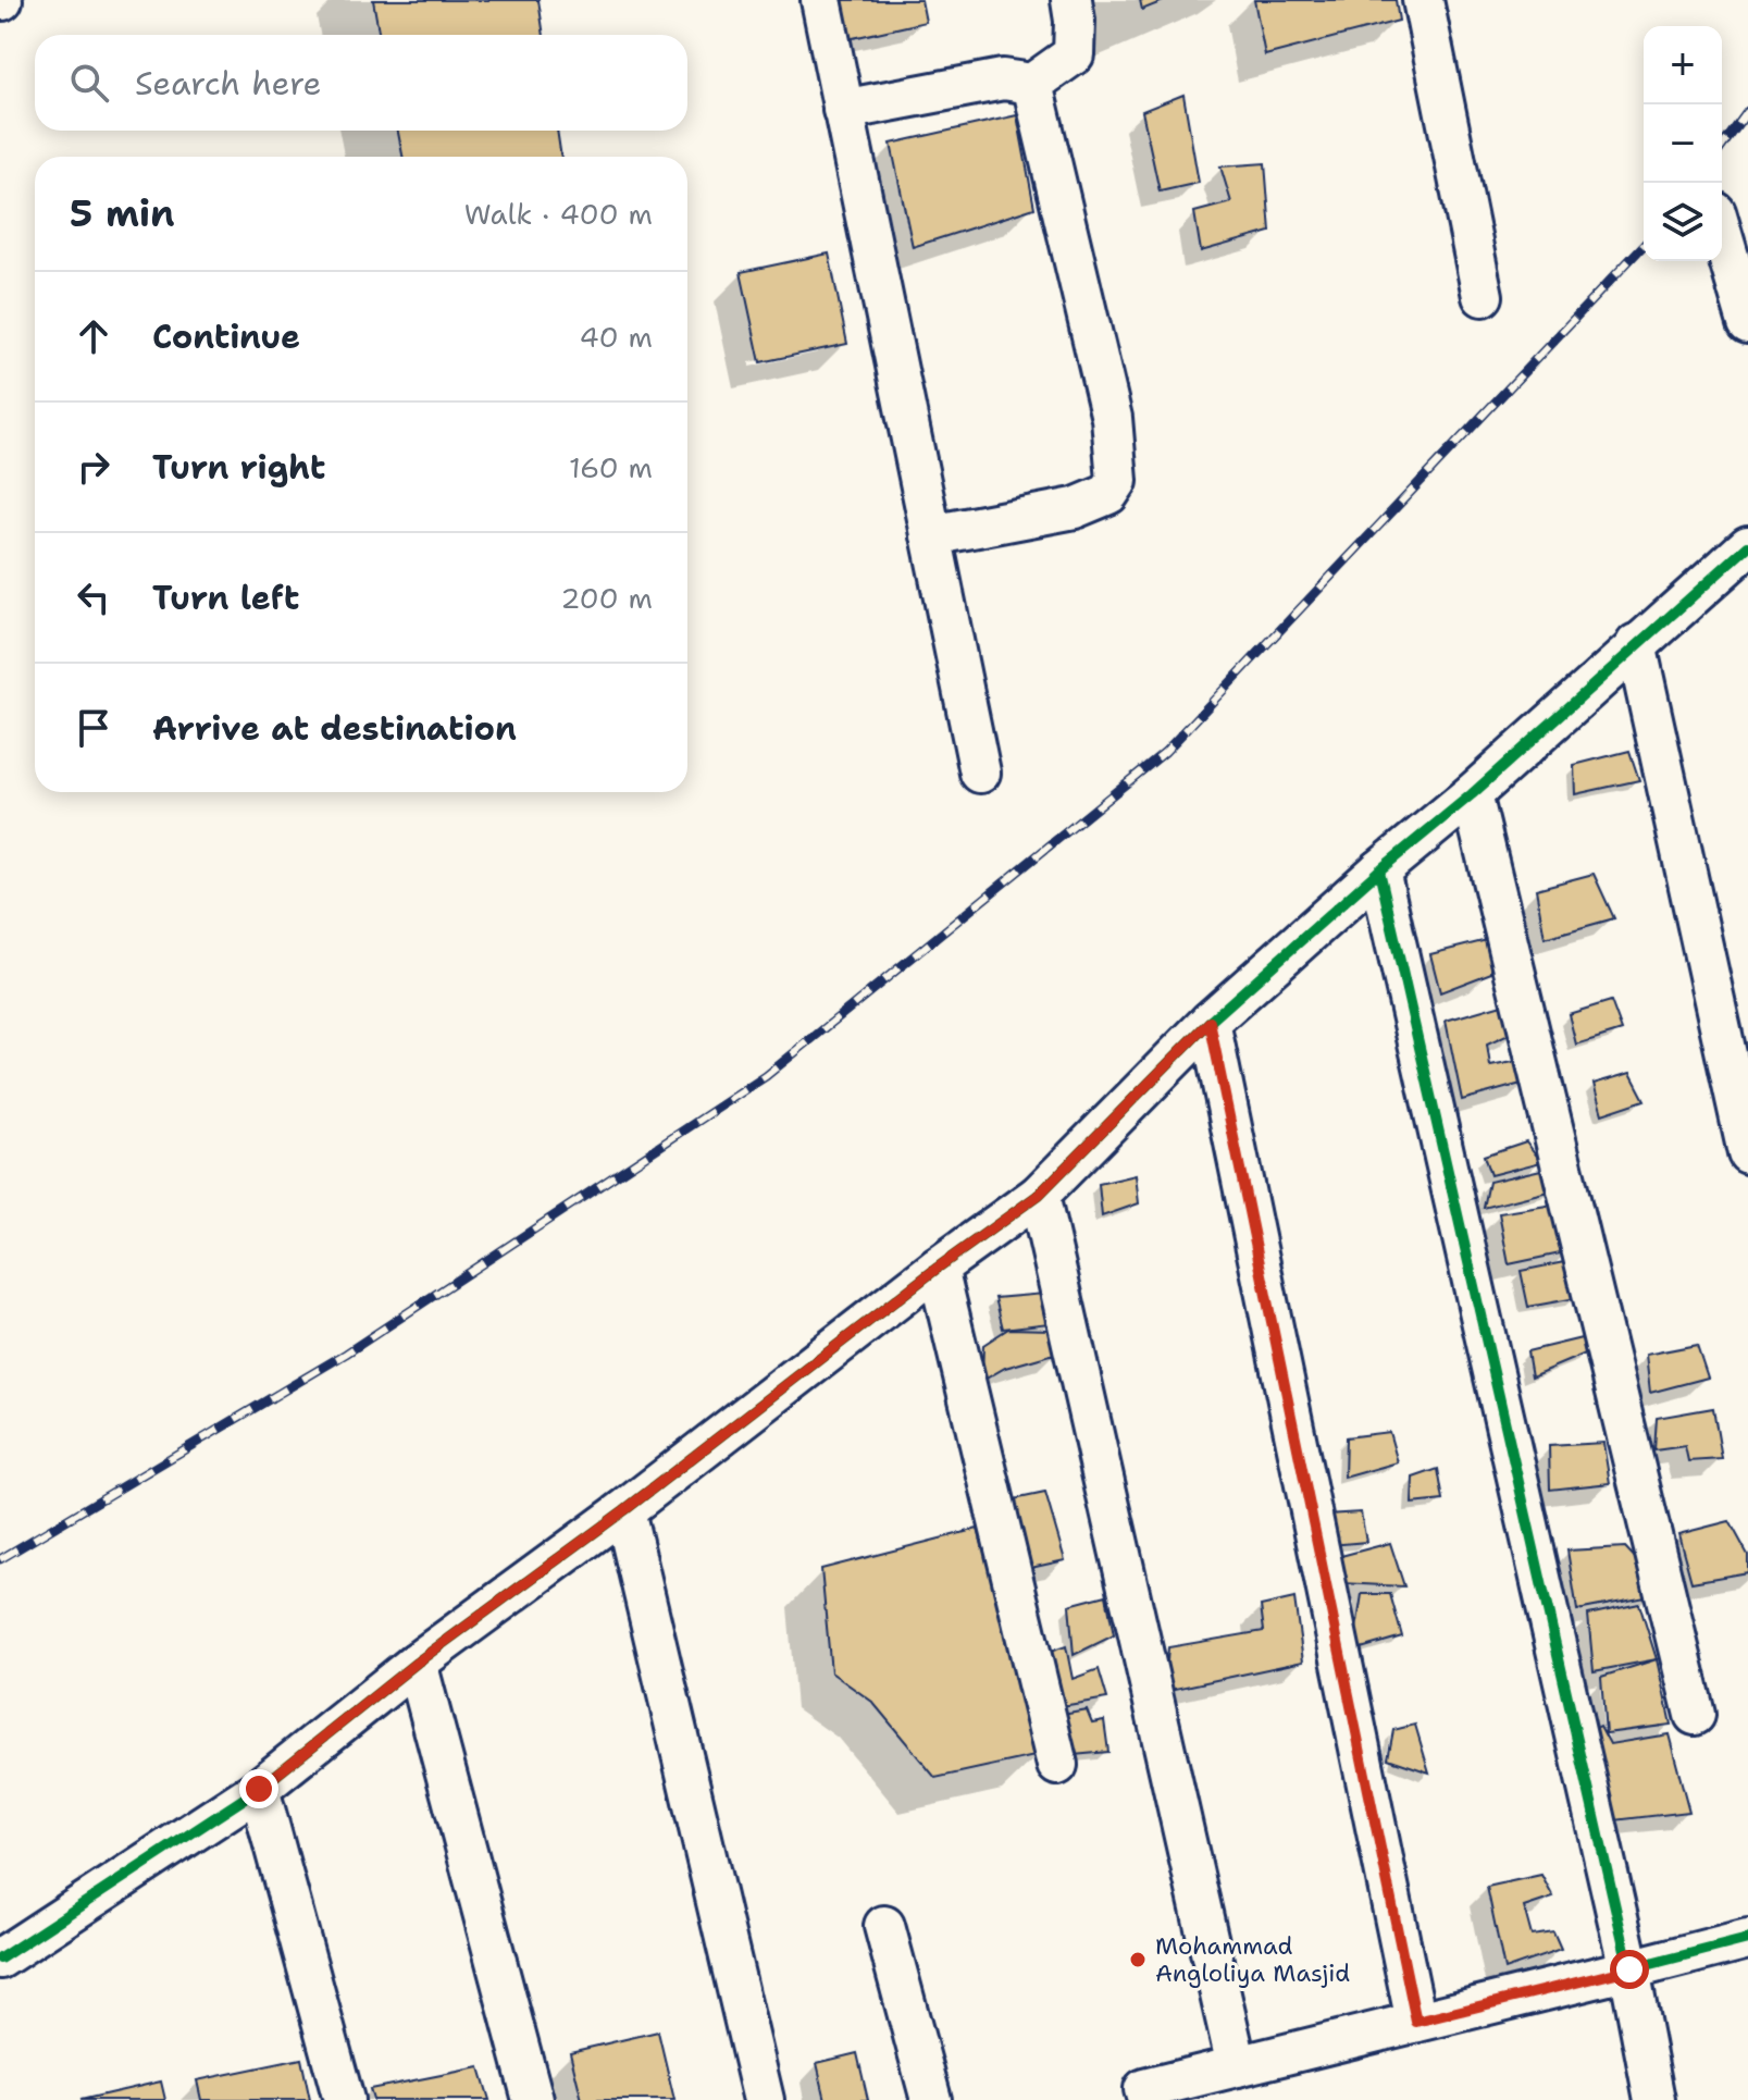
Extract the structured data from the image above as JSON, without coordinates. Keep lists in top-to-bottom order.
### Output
{
  "places": ["Mohammad Angloliya Masjid"],
  "page": {
    "map_buttons": ["+", "−"],
    "search": "Search here",
    "heading": ["5 min", "Walk · 400 m"],
    "list": [
      ["Continue", "40 m"],
      ["Turn right", "160 m"],
      ["Turn left", "200 m"],
      "Arrive at destination"
    ]
  }
}
